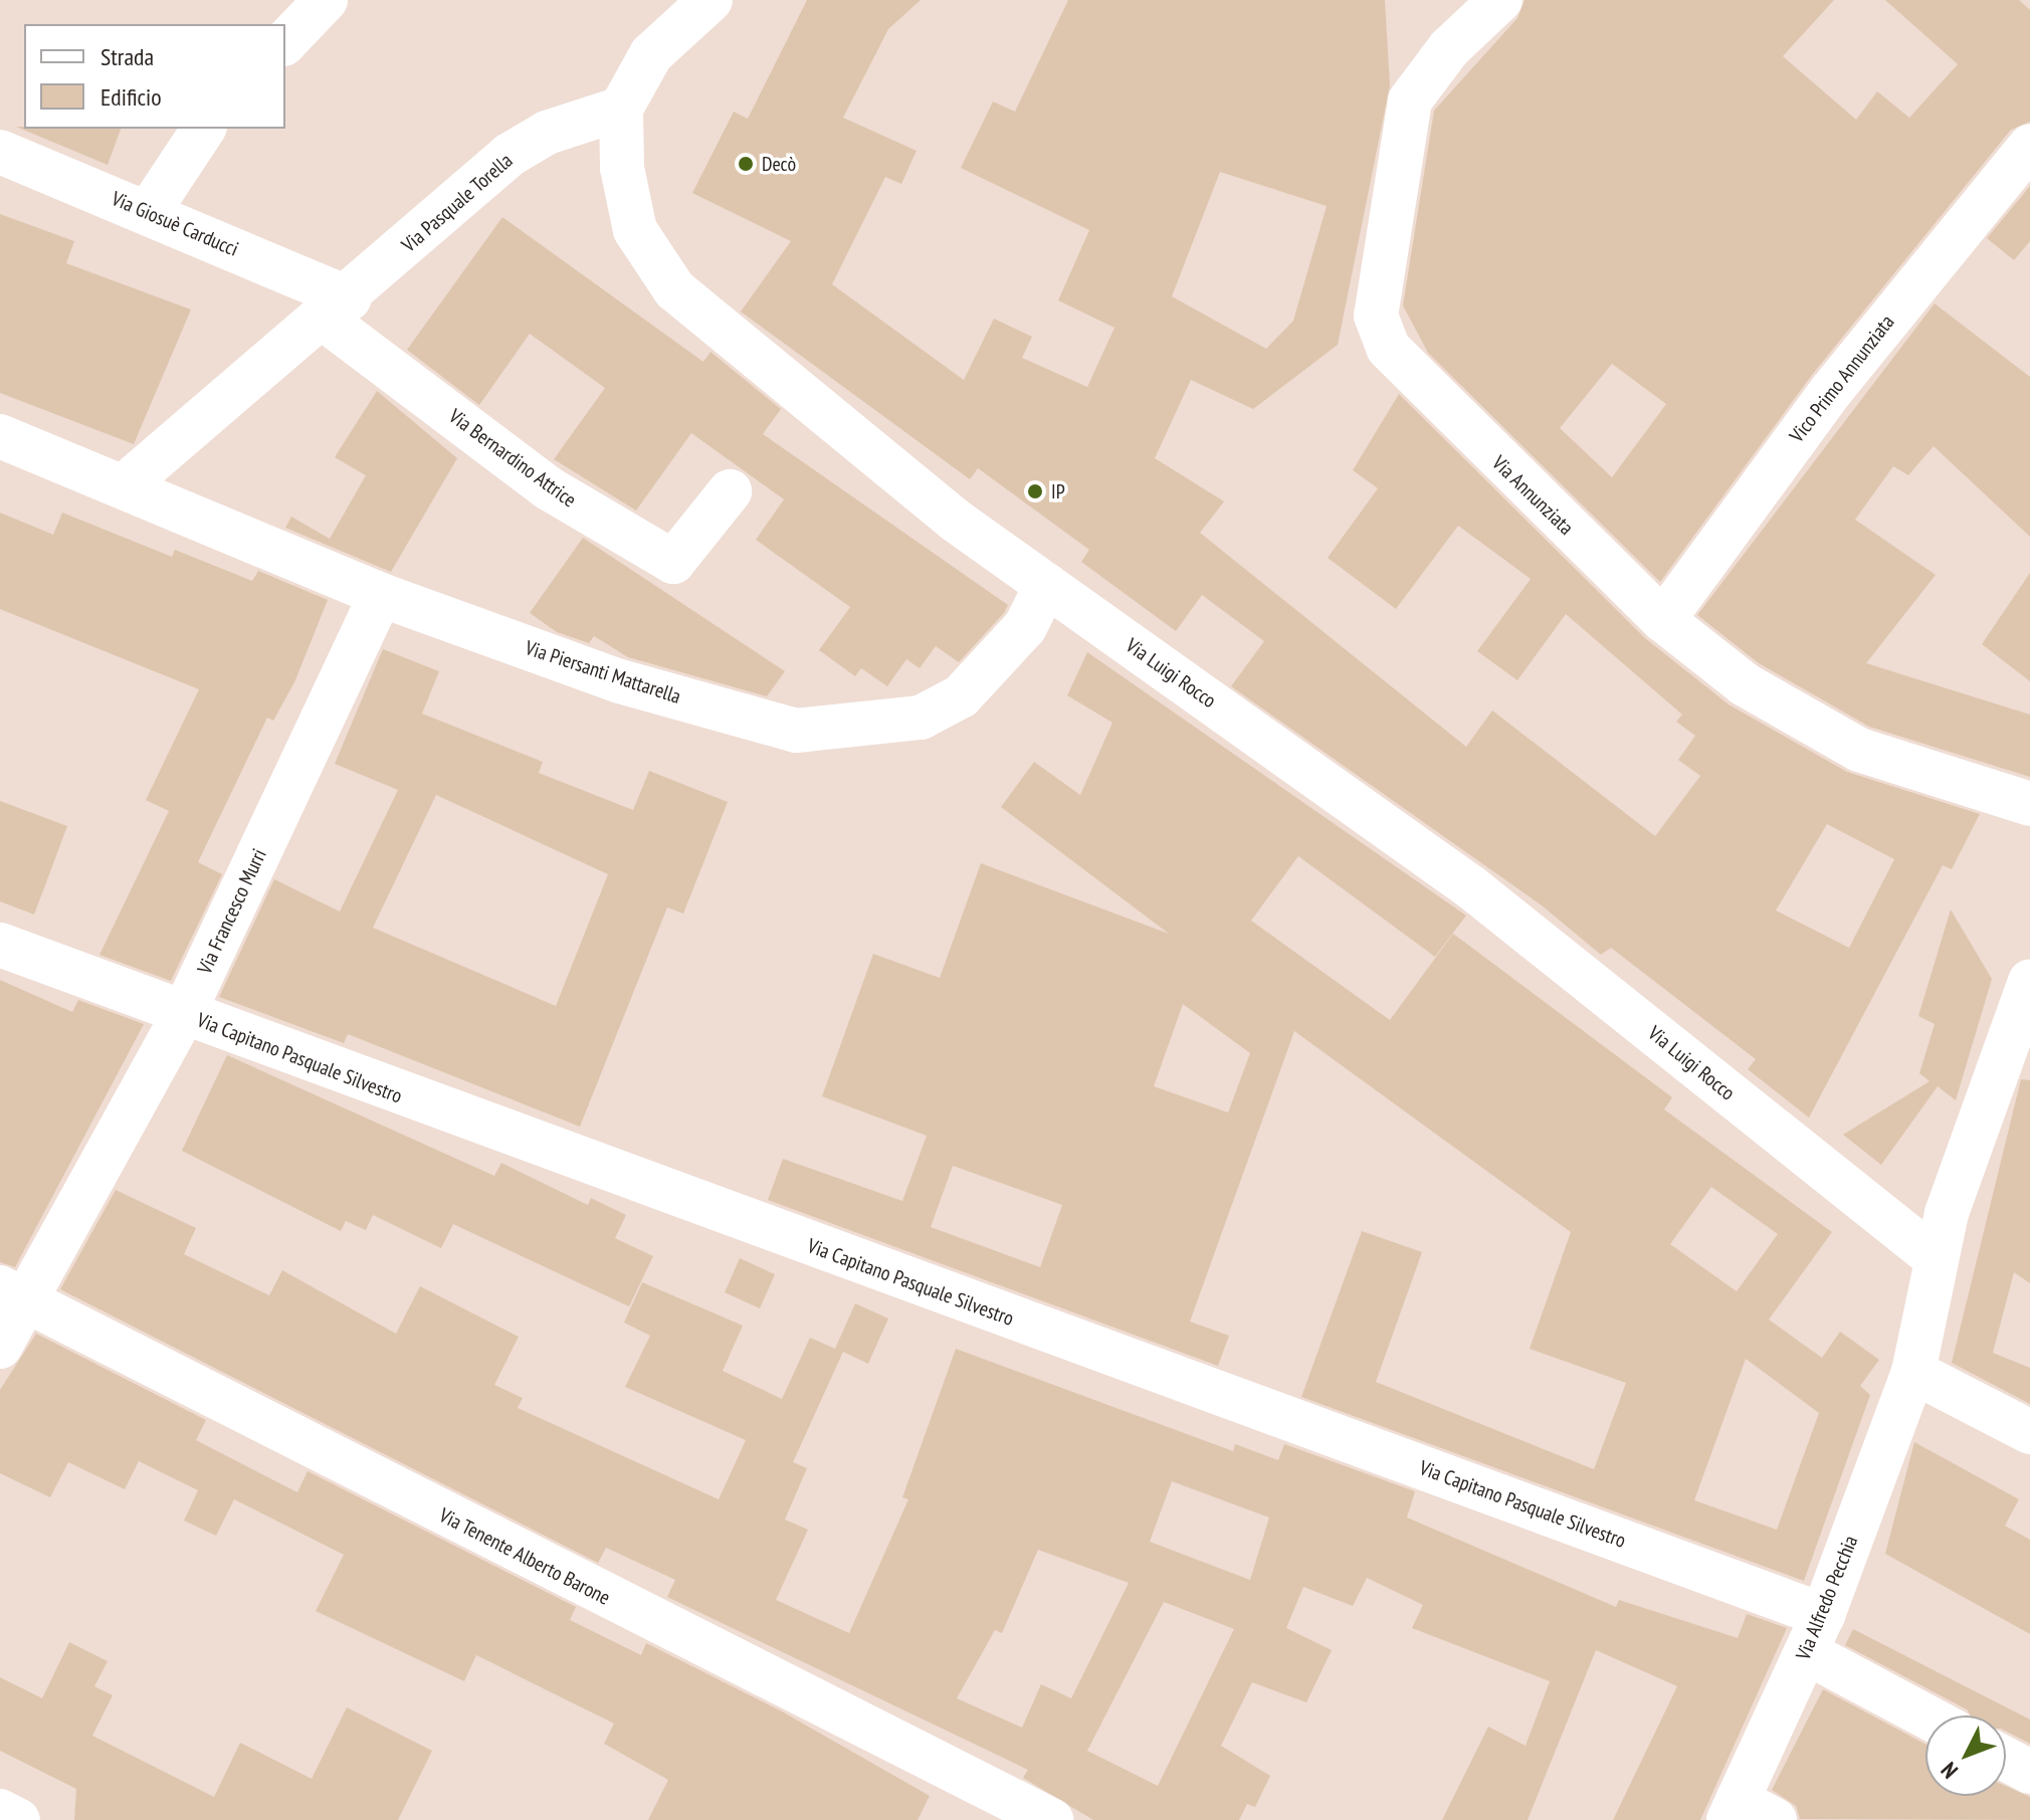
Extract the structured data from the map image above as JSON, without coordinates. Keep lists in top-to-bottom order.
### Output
{
  "streets": {
    "street": [
      "Via Pasquale Torella",
      "Via Giosuè Carducci",
      "Vico Primo Annunziata",
      "Via Bernardino Attrice",
      "Via Annunziata",
      "Via Piersanti Mattarella",
      "Via Luigi Rocco",
      "Via Francesco Murri",
      "Via Capitano Pasquale Silvestro",
      "Via Tenente Alberto Barone",
      "Via Alfredo Pecchia"
    ]
  },
  "crossings": [
    ["Via Pasquale Torella", "Via Giosuè Carducci"],
    ["Via Pasquale Torella", "Via Bernardino Attrice"],
    ["Via Pasquale Torella", "Via Luigi Rocco"],
    ["Via Giosuè Carducci", "Via Bernardino Attrice"],
    ["Vico Primo Annunziata", "Via Annunziata"],
    ["Via Piersanti Mattarella", "Via Luigi Rocco"],
    ["Via Piersanti Mattarella", "Via Francesco Murri"],
    ["Via Luigi Rocco", "Via Alfredo Pecchia"],
    ["Via Francesco Murri", "Via Capitano Pasquale Silvestro"],
    ["Via Francesco Murri", "Via Tenente Alberto Barone"],
    ["Via Capitano Pasquale Silvestro", "Via Alfredo Pecchia"]
  ],
  "places": ["Decò", "IP"],
  "legend": ["Strada", "Edificio"],
  "north": "bottom left"
}
